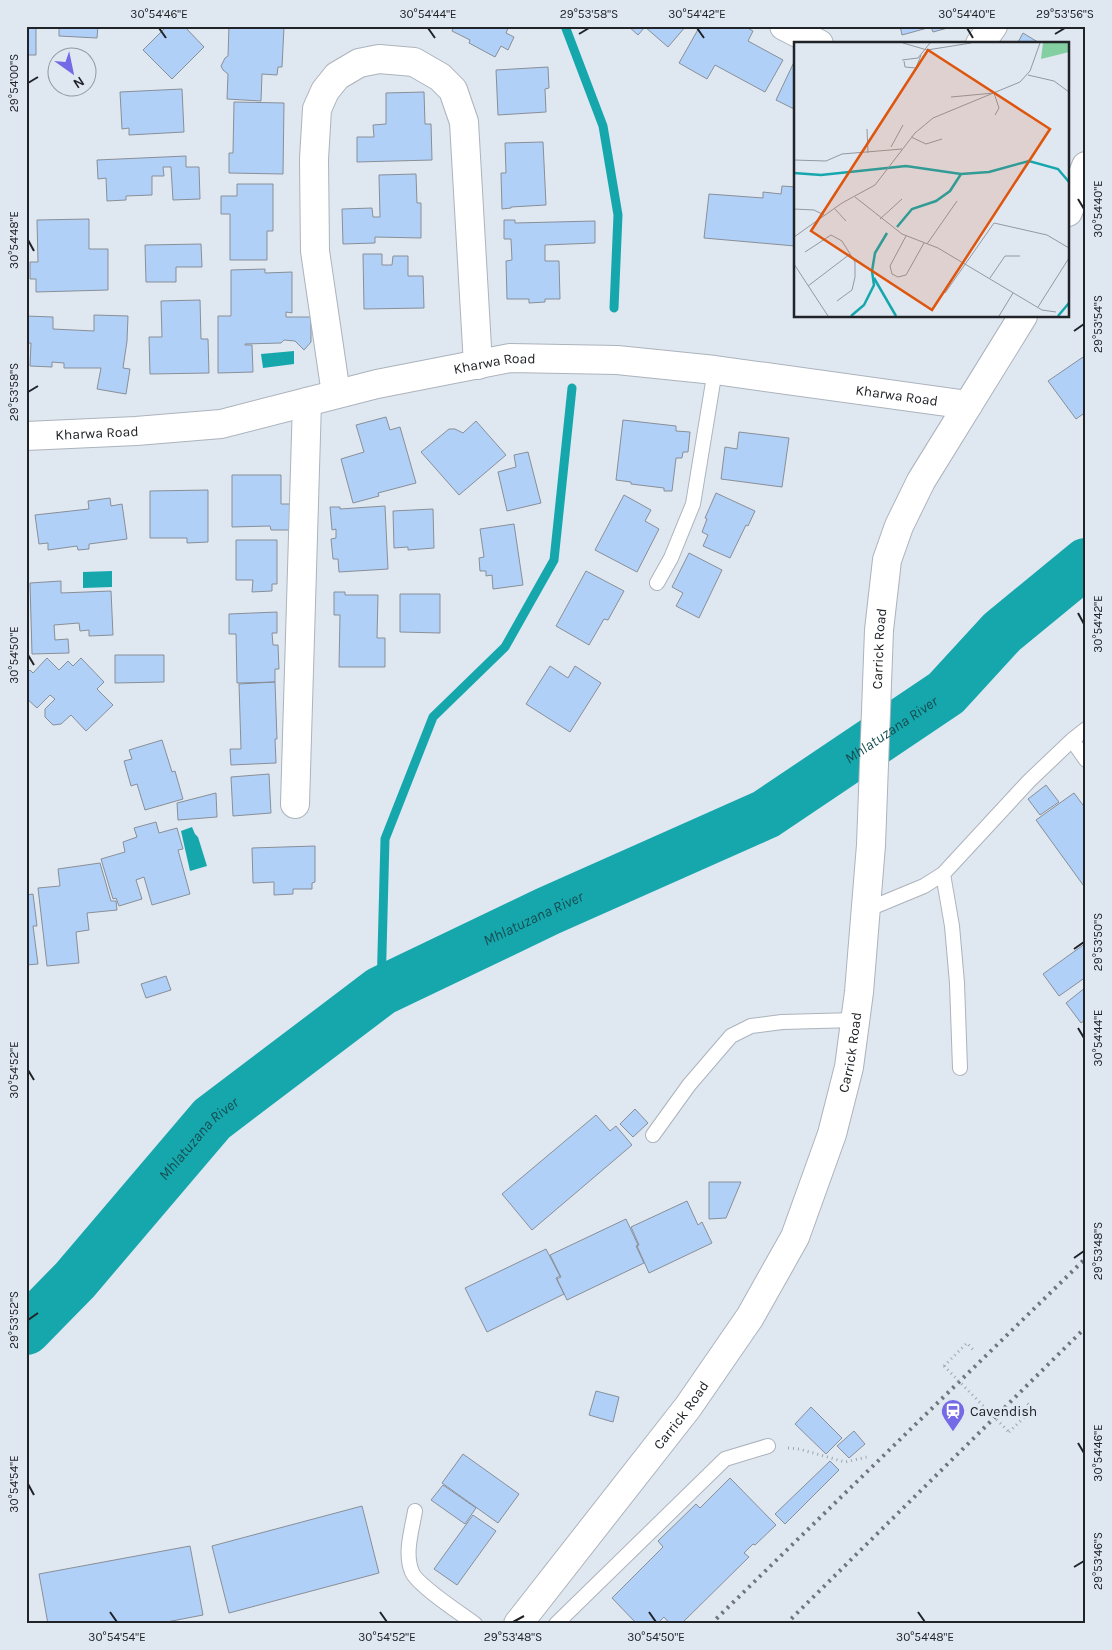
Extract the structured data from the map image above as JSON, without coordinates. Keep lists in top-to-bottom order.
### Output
{
  "streets": {
    "street": ["Kharwa Road", "Carrick Road"]
  },
  "crossings": [
    ["Kharwa Road", "Carrick Road"]
  ],
  "water": ["Mhlatuzana River"],
  "places": {
    "station": ["Cavendish"]
  },
  "north": "bottom right",
  "coordinates": [
    "30°54'46\"E",
    "30°54'44\"E",
    "29°53'58\"S",
    "30°54'42\"E",
    "30°54'40\"E",
    "29°53'56\"S",
    "29°54'00\"S",
    "30°54'48\"E",
    "29°53'54\"S",
    "30°54'50\"E",
    "29°53'50\"S",
    "30°54'52\"E",
    "29°53'48\"S",
    "29°53'52\"S",
    "30°54'54\"E",
    "29°53'46\"S"
  ]
}
